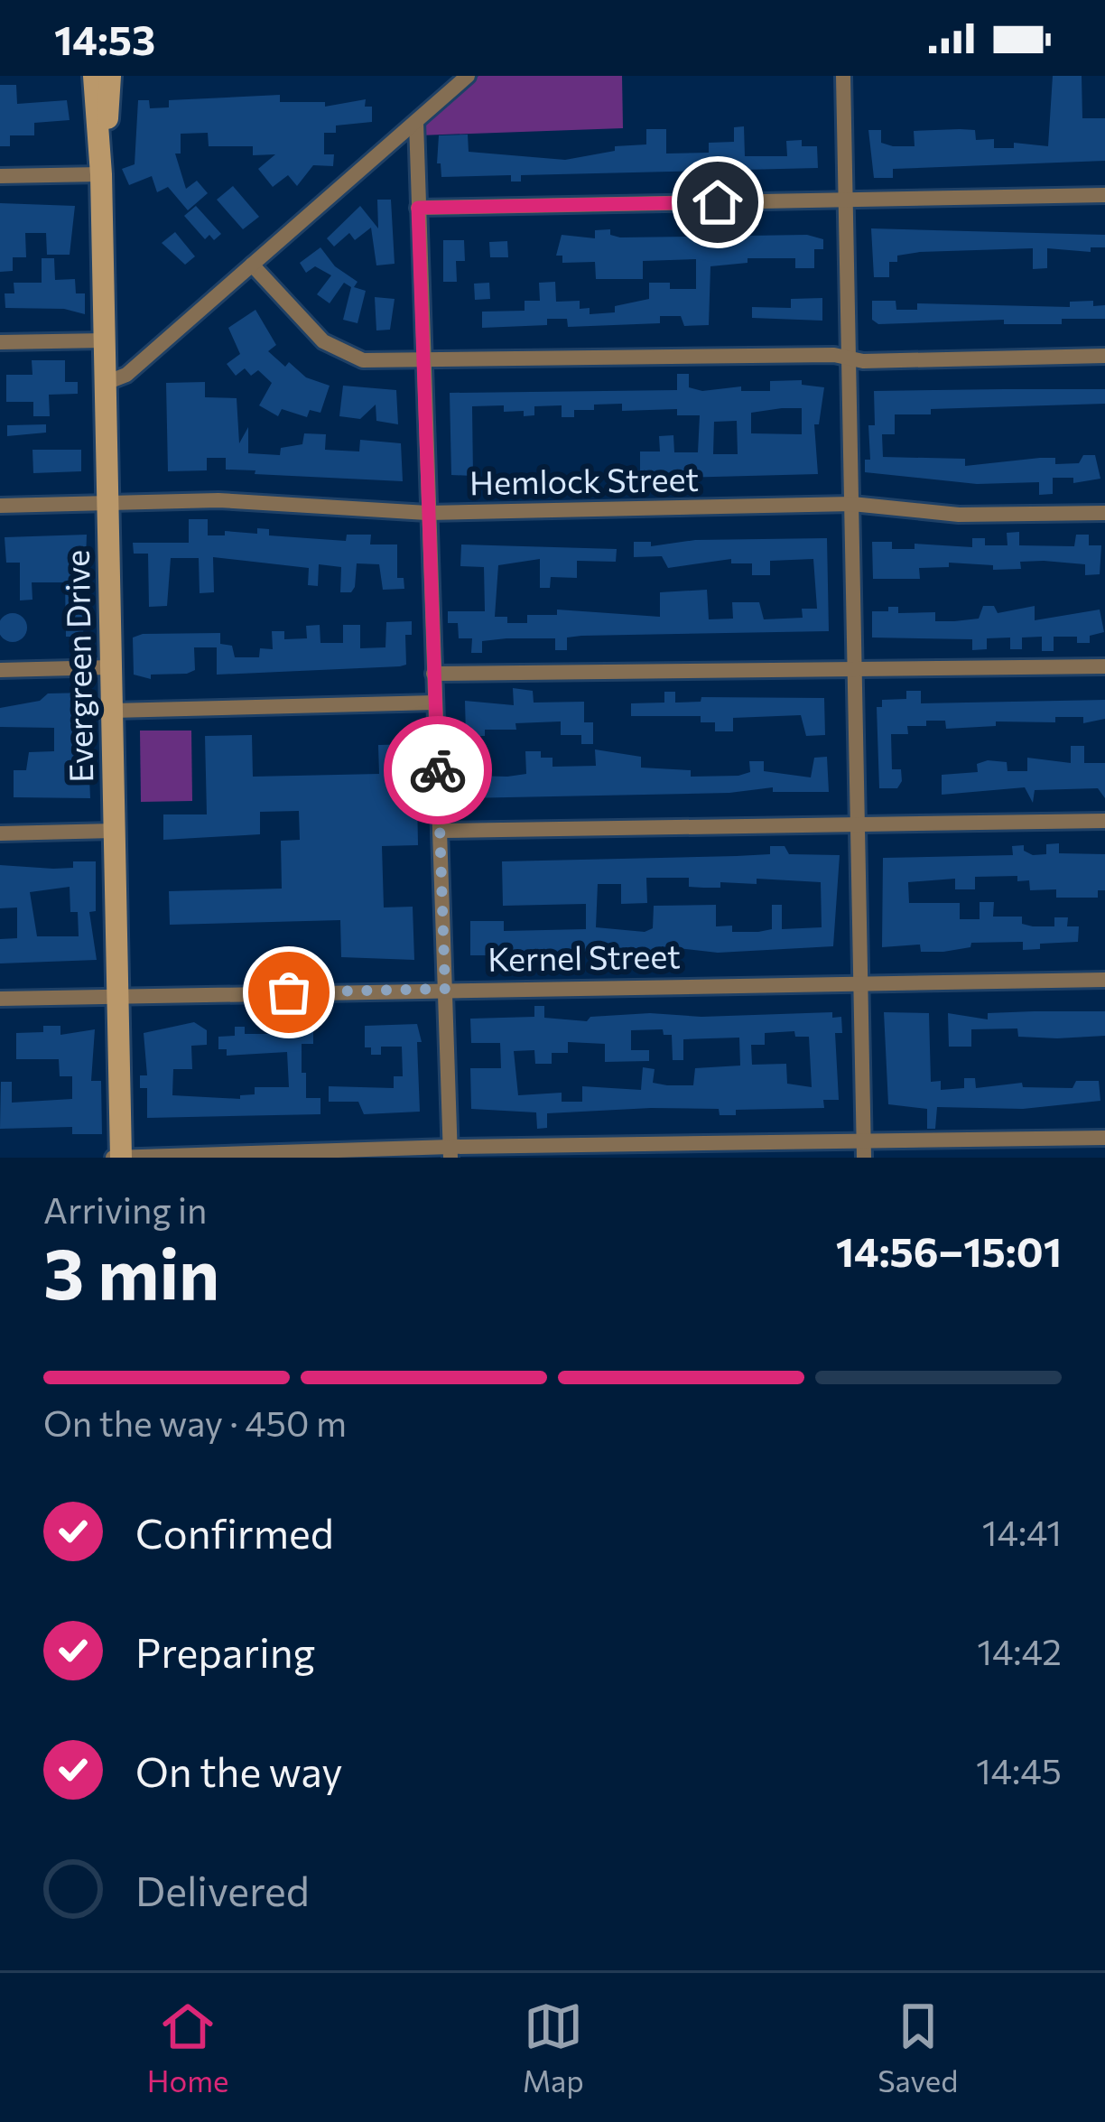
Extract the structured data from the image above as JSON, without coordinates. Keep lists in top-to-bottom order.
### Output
{
  "streets": {
    "street": ["Hemlock Street", "Evergreen Drive", "Kernel Street"]
  },
  "crossings": [
    ["Hemlock Street", "Evergreen Drive"],
    ["Evergreen Drive", "Kernel Street"]
  ],
  "page": {
    "status": "14:53",
    "heading": ["3 min", "Arriving in", "14:56–15:01"],
    "bar": "On the way · 450 m",
    "list": [
      ["Confirmed", "14:41"],
      ["Preparing", "14:42"],
      ["On the way", "14:45"],
      "Delivered"
    ],
    "tabs": ["Home", "Map", "Saved"]
  }
}
